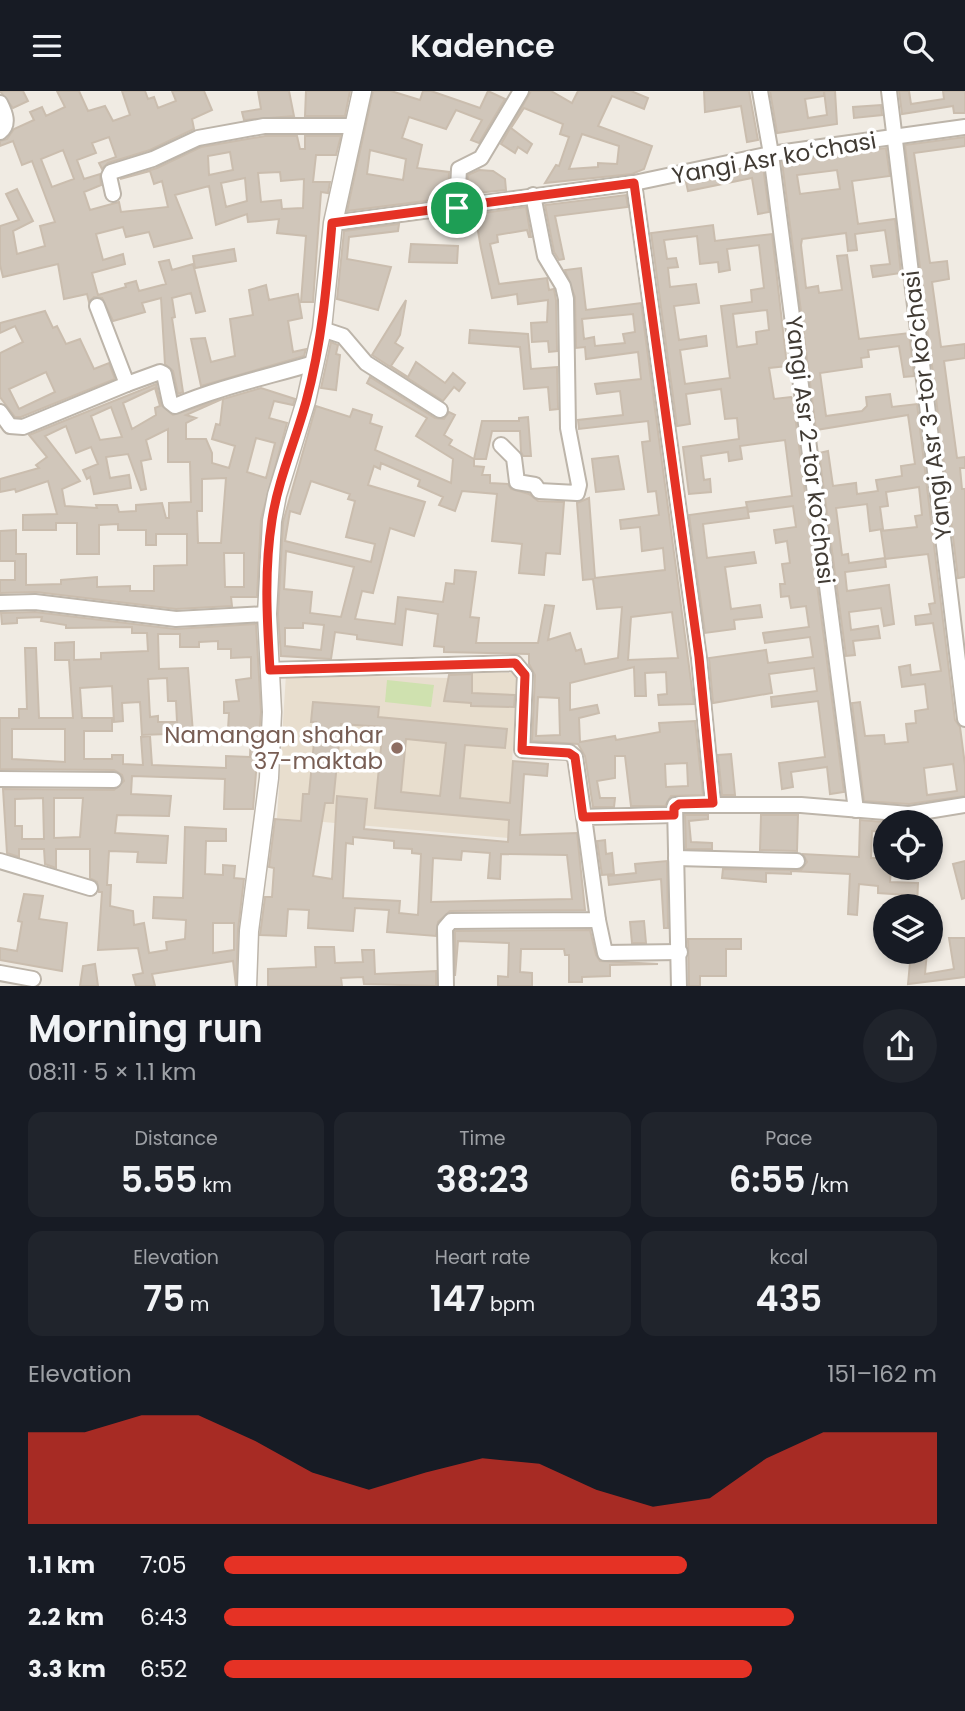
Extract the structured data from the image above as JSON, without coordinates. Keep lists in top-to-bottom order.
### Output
{
  "streets": {
    "street": ["Yangi Asr koʻchasi", "Yangi Asr 3-tor koʼchasi", "Yangi Asr 2-tor koʼchasi"]
  },
  "crossings": [
    ["Yangi Asr koʻchasi", "Yangi Asr 3-tor koʼchasi"],
    ["Yangi Asr koʻchasi", "Yangi Asr 2-tor koʼchasi"]
  ],
  "places": ["Namangan shahar 37-maktab"],
  "page": {
    "header": "Kadence",
    "heading": ["Morning run", "08:11 · 5 × 1.1 km"],
    "stats": [
      ["Distance", "5.55 km"],
      ["Time", "38:23"],
      ["Pace", "6:55 /km"],
      ["Elevation", "75 m"],
      ["Heart rate", "147 bpm"],
      ["kcal", "435"]
    ],
    "chart": ["Elevation", "151–162 m"],
    "list": [
      {
        "name": "1.1 km",
        "note": "7:05"
      },
      {
        "name": "2.2 km",
        "note": "6:43"
      },
      {
        "name": "3.3 km",
        "note": "6:52"
      }
    ]
  }
}
